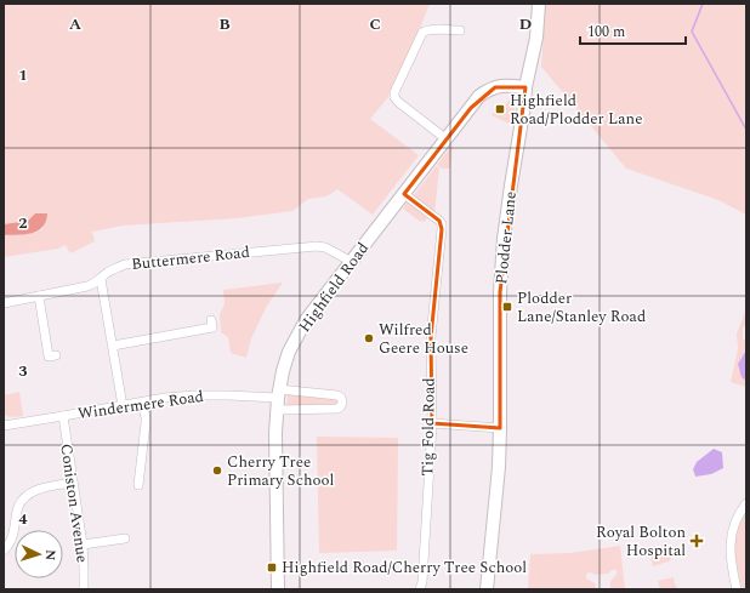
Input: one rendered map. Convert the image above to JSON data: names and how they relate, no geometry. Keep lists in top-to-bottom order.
{
  "streets": {
    "main road": ["Plodder Lane", "Highfield Road"],
    "street": [
      "Buttermere Road",
      "Windermere Road",
      "Tig Fold Road",
      "Coniston Avenue"
    ]
  },
  "crossings": [
    ["Plodder Lane", "Highfield Road"],
    ["Buttermere Road", "Highfield Road"],
    ["Highfield Road", "Windermere Road"],
    ["Highfield Road", "Tig Fold Road"],
    ["Windermere Road", "Coniston Avenue"]
  ],
  "places": {
    "transit": ["Highfield Road/Plodder Lane", "Plodder Lane/Stanley Road", "Highfield Road/Cherry Tree School"],
    "other": ["Wilfred Geere House", "Cherry Tree Primary School"],
    "health": ["Royal Bolton Hospital"]
  },
  "scale_bar": "100 m",
  "north": "right",
  "grid": {
    "columns": [
      "A",
      "B",
      "C",
      "D"
    ],
    "rows": [
      "1",
      "2",
      "3",
      "4"
    ]
  }
}
